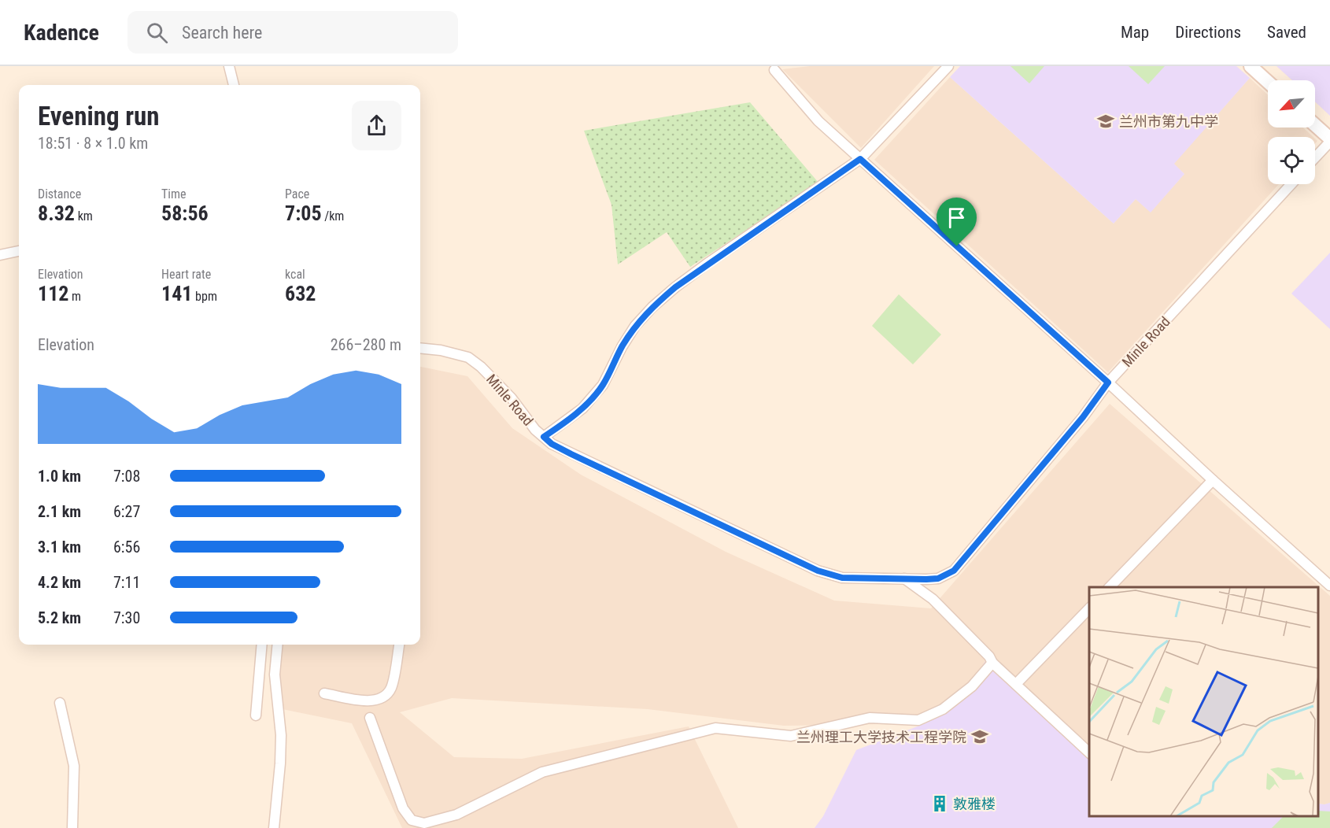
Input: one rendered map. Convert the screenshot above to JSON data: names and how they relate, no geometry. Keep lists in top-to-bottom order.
{
  "streets": {
    "street": ["Minle Road"]
  },
  "places": {
    "school or university": ["兰州市第九中学", "兰州理工大学技术工程学院"],
    "building": ["敦雅楼"]
  },
  "north": "bottom left",
  "page": {
    "header": "Kadence",
    "search": "Search here",
    "nav": ["Map", "Directions", "Saved"],
    "heading": ["Evening run", "18:51 · 8 × 1.0 km"],
    "stats": [
      ["Distance", "8.32 km"],
      ["Time", "58:56"],
      ["Pace", "7:05 /km"],
      ["Elevation", "112 m"],
      ["Heart rate", "141 bpm"],
      ["kcal", "632"]
    ],
    "chart": ["Elevation", "266–280 m"],
    "list": [
      {
        "name": "1.0 km",
        "note": "7:08"
      },
      {
        "name": "2.1 km",
        "note": "6:27"
      },
      {
        "name": "3.1 km",
        "note": "6:56"
      },
      {
        "name": "4.2 km",
        "note": "7:11"
      },
      {
        "name": "5.2 km",
        "note": "7:30"
      }
    ]
  }
}
